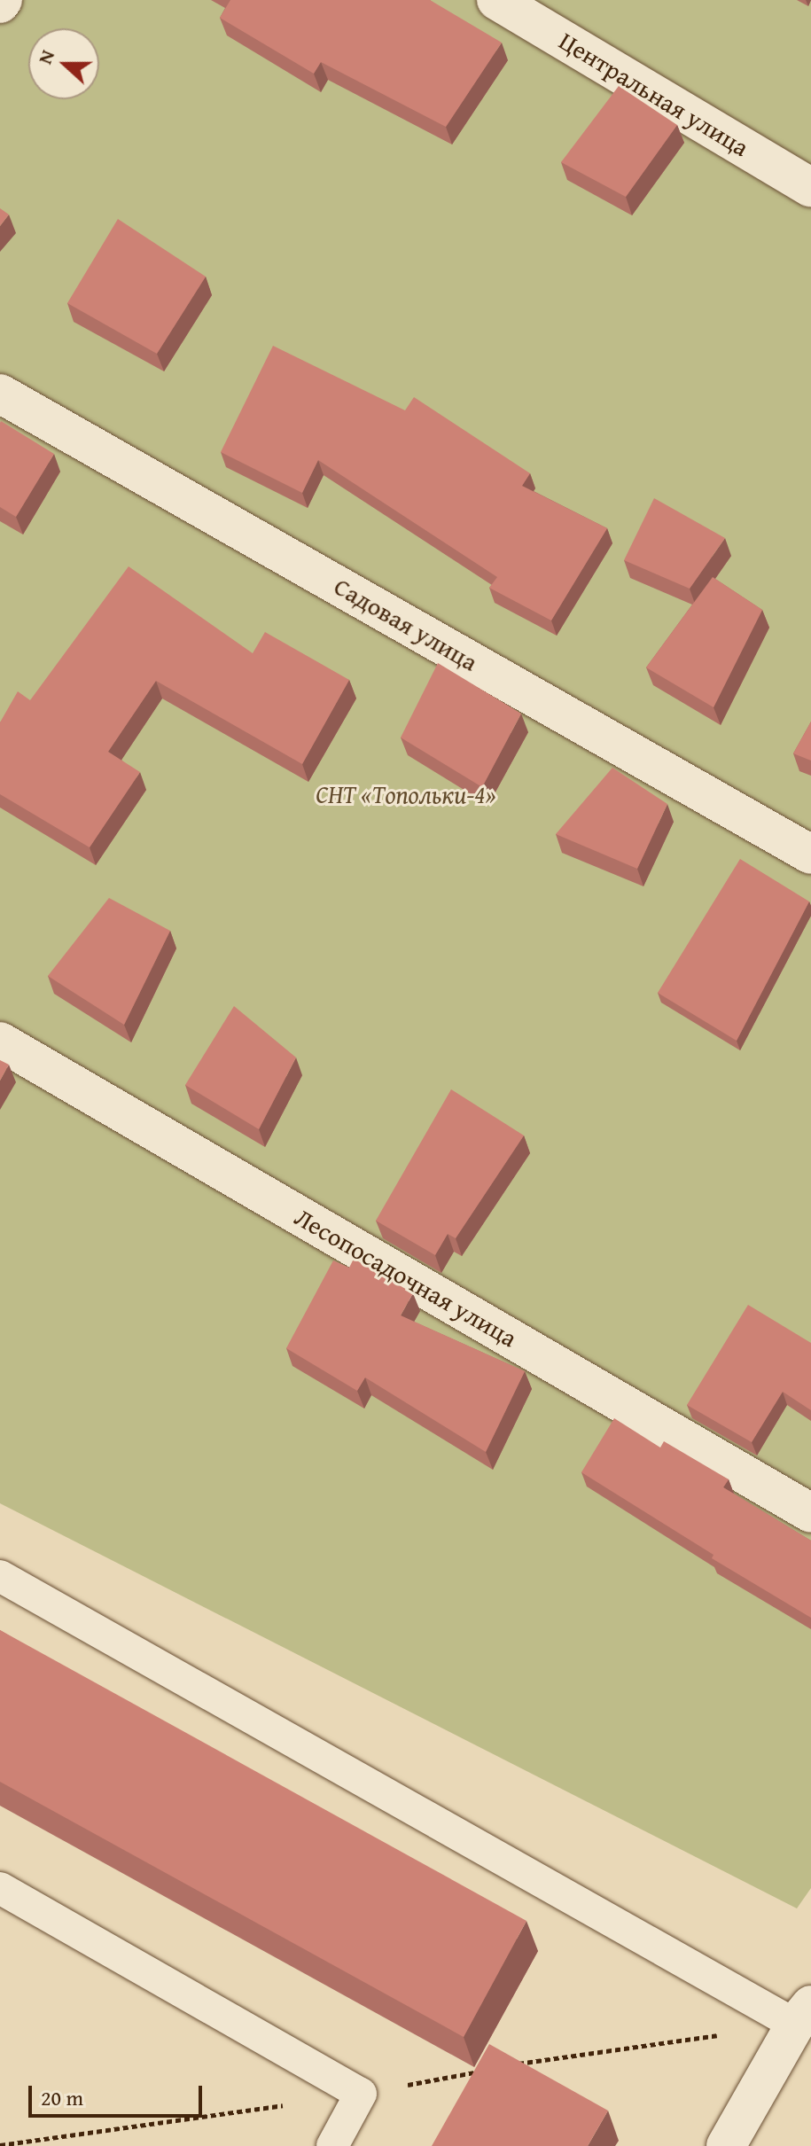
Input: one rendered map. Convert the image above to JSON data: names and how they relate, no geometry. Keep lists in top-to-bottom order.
{
  "streets": {
    "street": ["Центральная улица", "Садовая улица", "Лесопосадочная улица"]
  },
  "parks": ["СНТ «Топольки-4»"],
  "scale_bar": "20 m",
  "north": "left"
}
